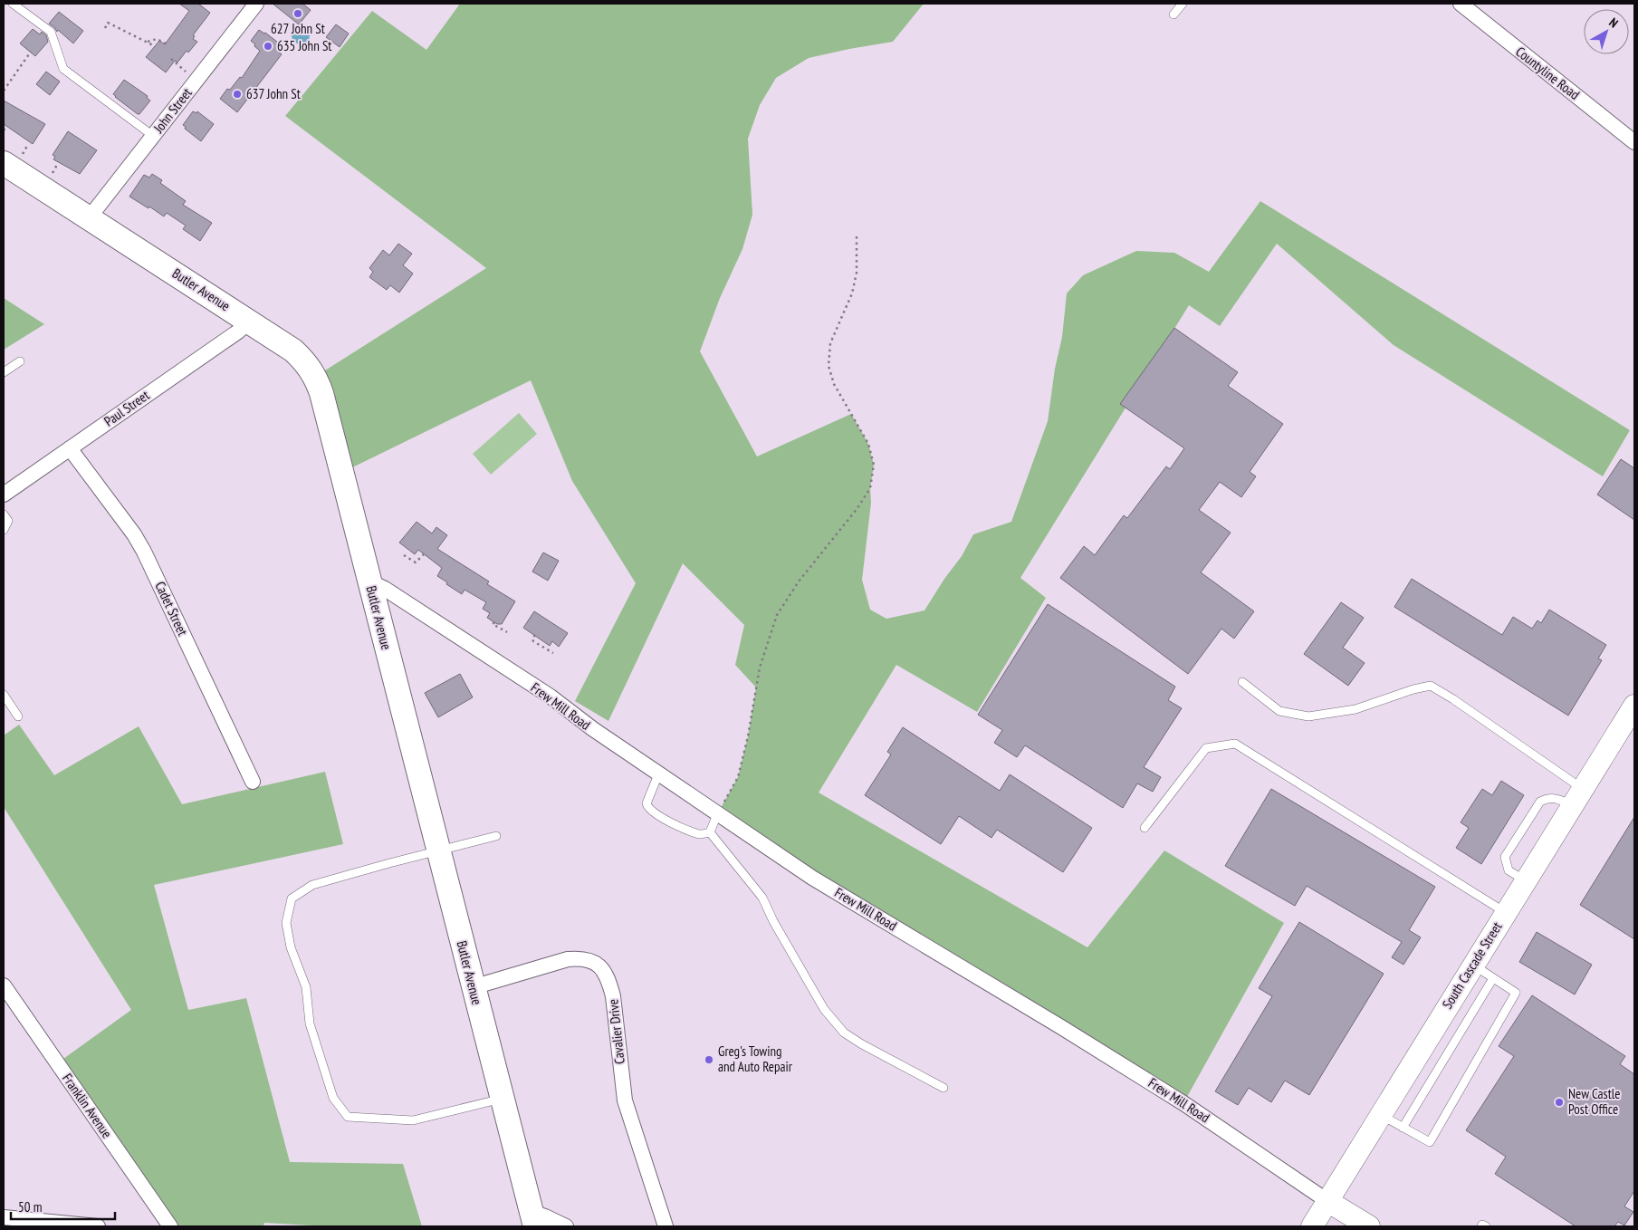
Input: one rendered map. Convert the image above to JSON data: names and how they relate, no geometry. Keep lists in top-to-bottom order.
{
  "streets": {
    "main road": ["Butler Avenue"],
    "street": [
      "Countyline Road",
      "John Street",
      "Paul Street",
      "Cadet Street",
      "Frew Mill Road",
      "South Cascade Street",
      "Cavalier Drive",
      "Franklin Avenue"
    ]
  },
  "crossings": [
    ["John Street", "Butler Avenue"],
    ["Butler Avenue", "Paul Street"],
    ["Butler Avenue", "Frew Mill Road"],
    ["Butler Avenue", "Cavalier Drive"],
    ["Paul Street", "Cadet Street"],
    ["Frew Mill Road", "South Cascade Street"]
  ],
  "places": [
    "627 John St",
    "635 John St",
    "637 John St",
    "Greg's Towing and Auto Repair",
    "New Castle Post Office"
  ],
  "scale_bar": "50 m",
  "north": "top right"
}
